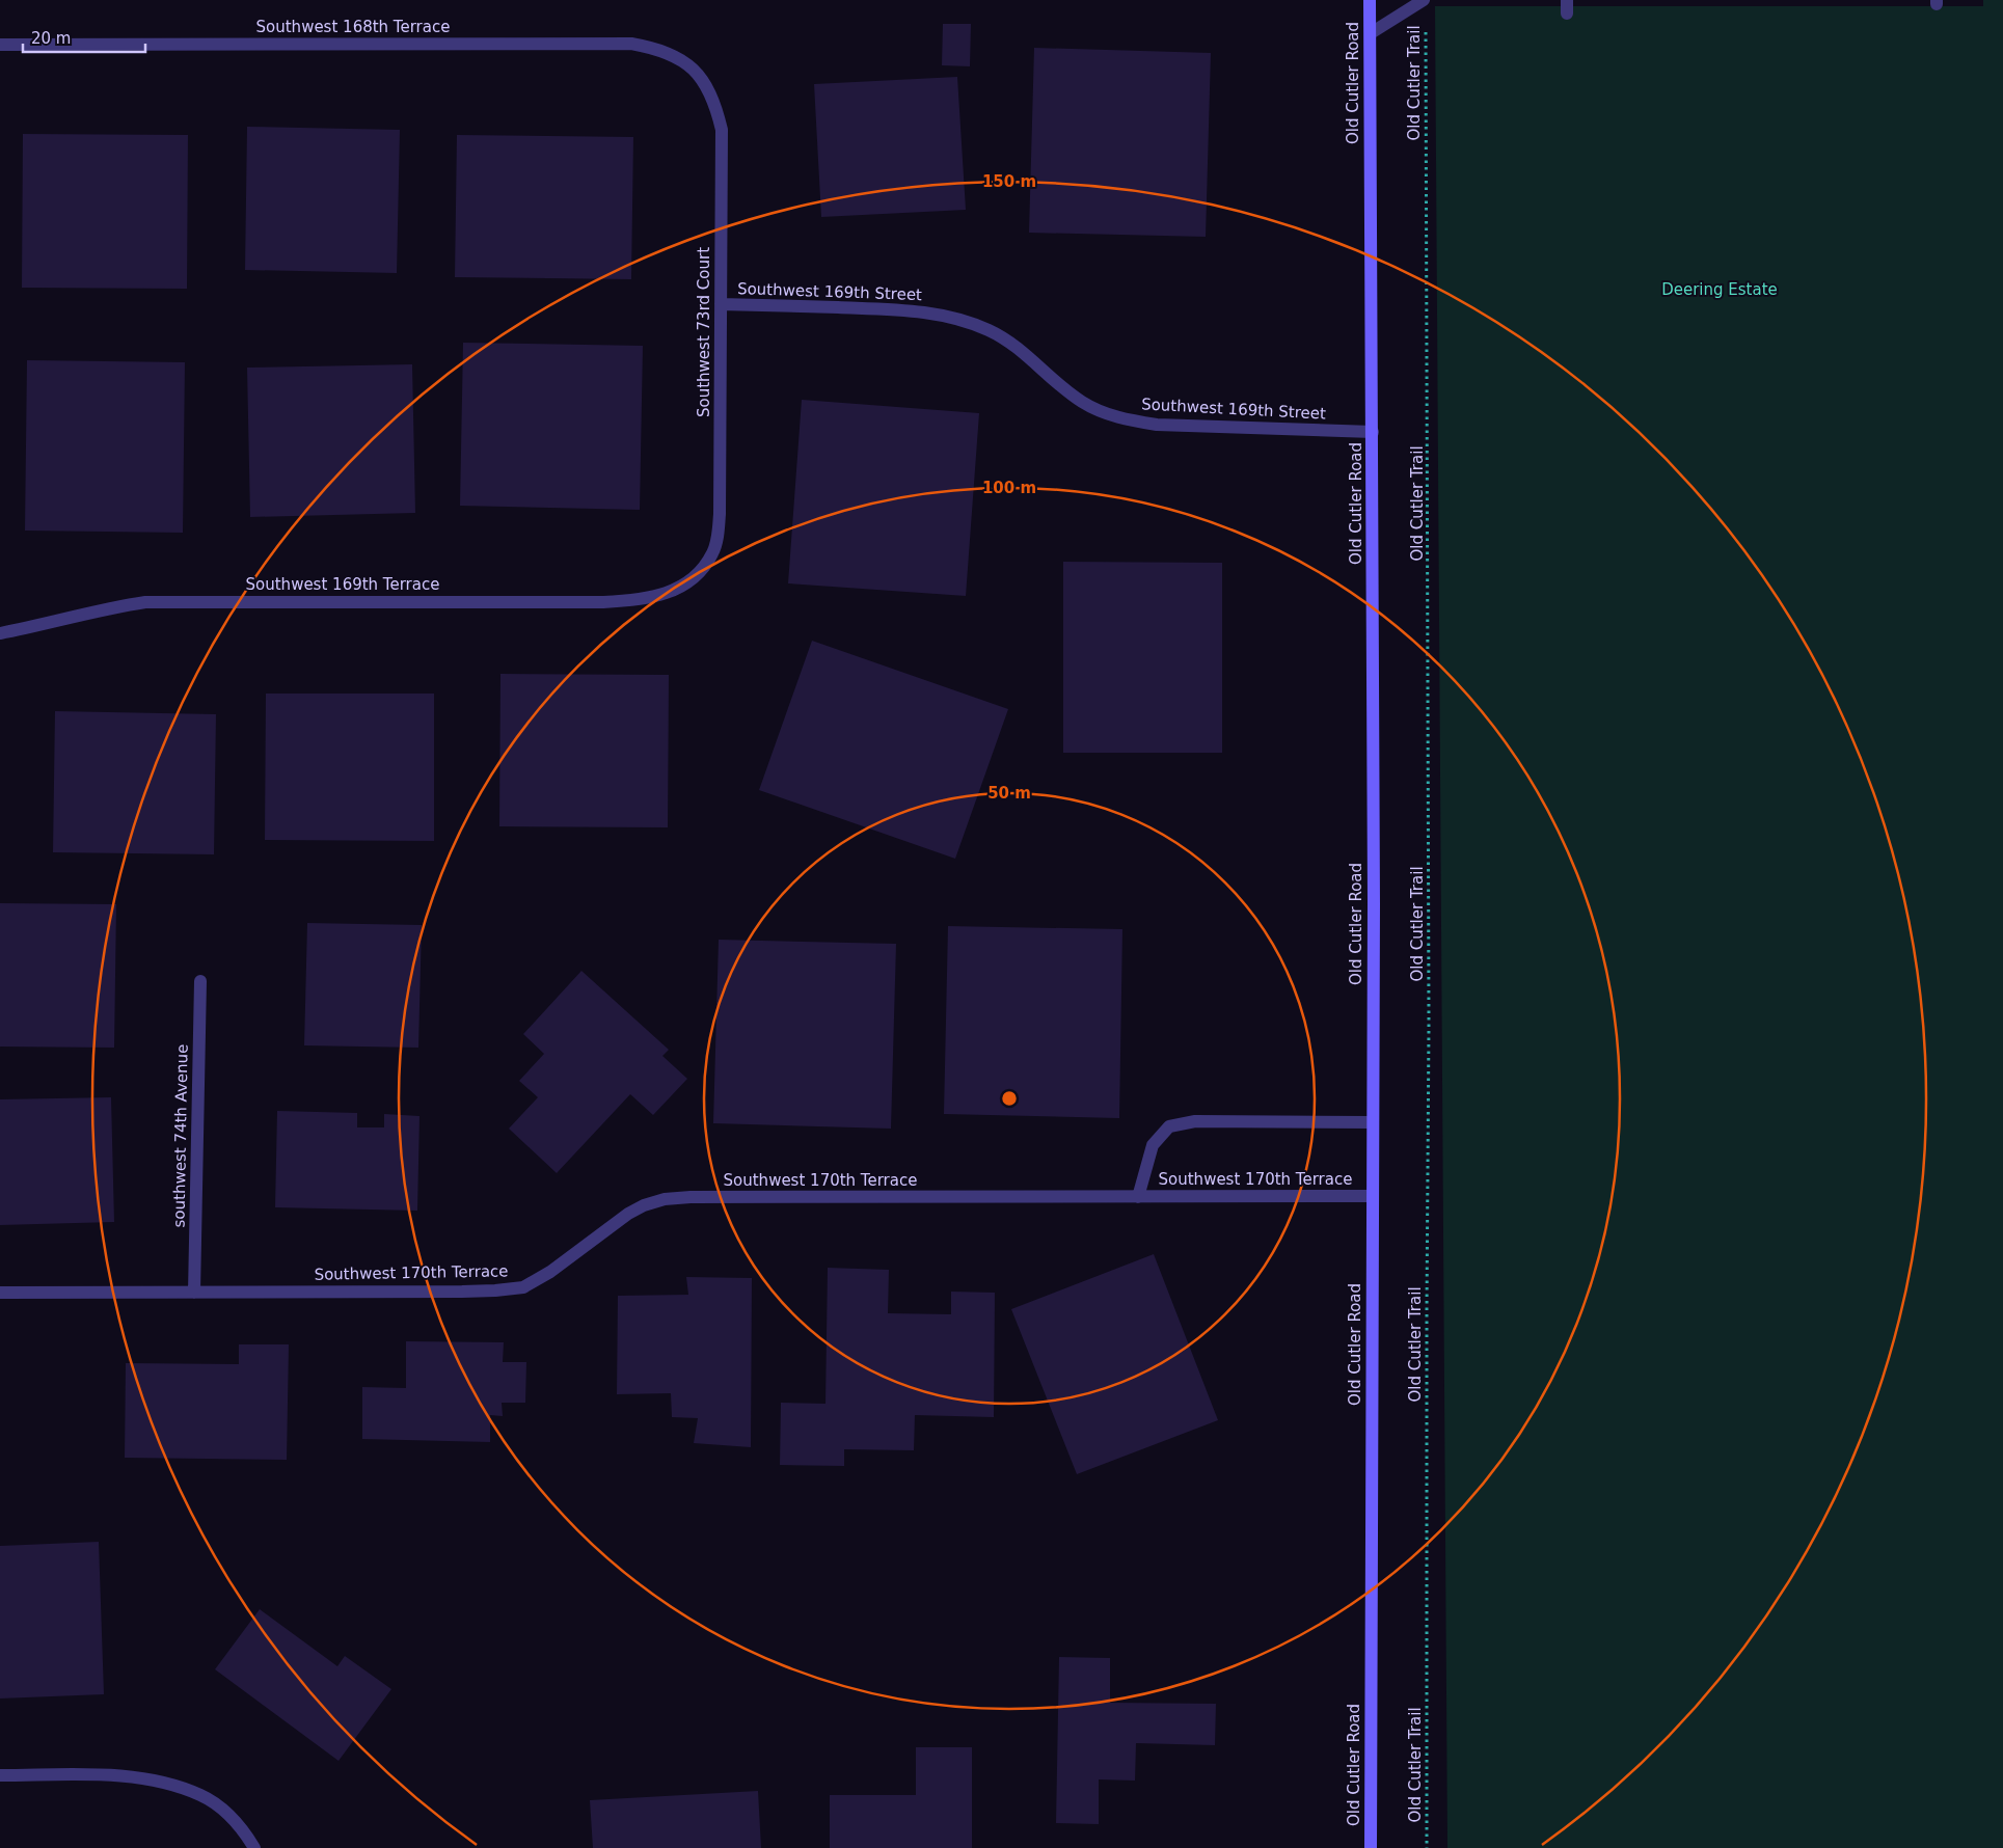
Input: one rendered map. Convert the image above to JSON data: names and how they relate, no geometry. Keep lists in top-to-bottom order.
{
  "streets": {
    "main road": ["Old Cutler Road"],
    "street": [
      "Southwest 168th Terrace",
      "Southwest 169th Street",
      "Southwest 73rd Court",
      "Southwest 169th Terrace",
      "southwest 74th Avenue",
      "Southwest 170th Terrace"
    ],
    "path": ["Old Cutler Trail"]
  },
  "crossings": [
    ["Southwest 168th Terrace", "Southwest 73rd Court"],
    ["Old Cutler Road", "Southwest 169th Street"],
    ["Old Cutler Road", "Southwest 170th Terrace"],
    ["Southwest 169th Street", "Southwest 73rd Court"],
    ["Southwest 73rd Court", "Southwest 169th Terrace"],
    ["southwest 74th Avenue", "Southwest 170th Terrace"]
  ],
  "parks": ["Deering Estate"],
  "scale_bar": "20 m",
  "rings": ["150 m", "100 m", "50 m"]
}
